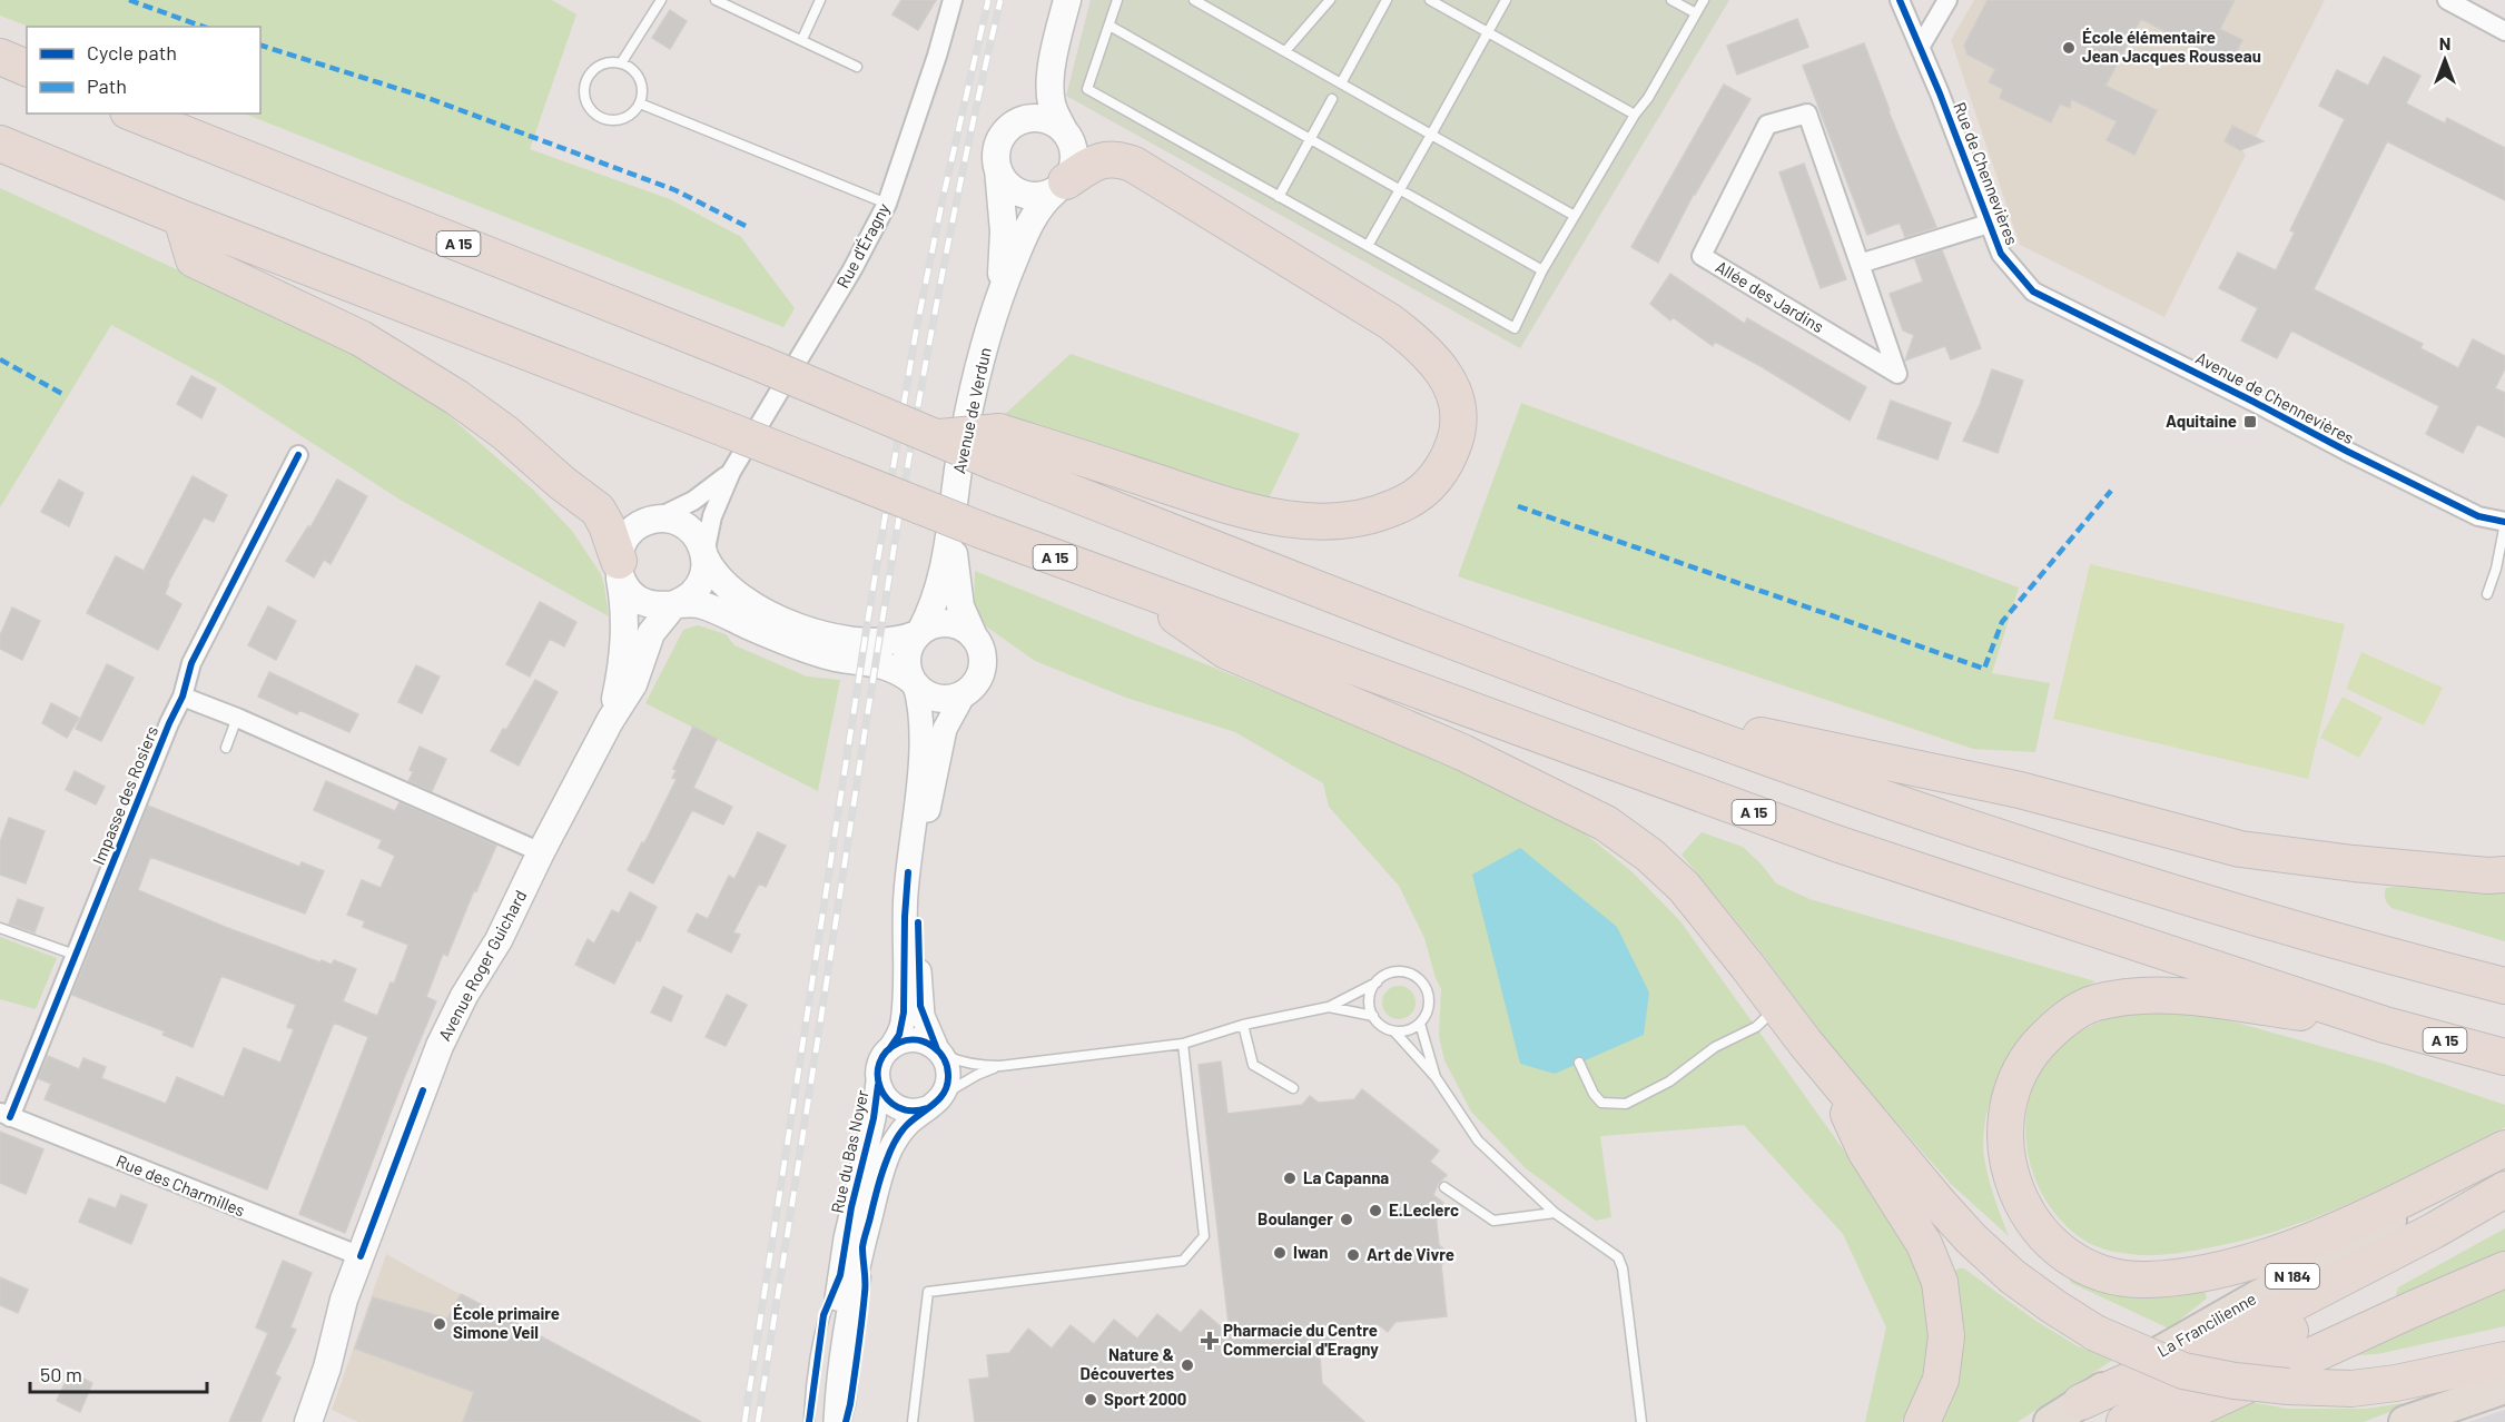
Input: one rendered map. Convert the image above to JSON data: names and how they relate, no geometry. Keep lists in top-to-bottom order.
{
  "streets": {
    "highway": ["A 15", "N 184", "La Francilienne"],
    "main road": ["Avenue de Verdun", "Avenue Roger Guichard"],
    "street": [
      "Rue de Chennevières",
      "Rue d'Éragny",
      "Allée des Jardins",
      "Avenue de Chennevières",
      "Impasse des Rosiers",
      "Rue du Bas Noyer",
      "Rue des Charmilles"
    ]
  },
  "crossings": [
    ["Rue de Chennevières", "Avenue de Chennevières"],
    ["A 15", "Avenue de Verdun"],
    ["Rue d'Éragny", "Avenue Roger Guichard"],
    ["Impasse des Rosiers", "Rue des Charmilles"],
    ["Avenue Roger Guichard", "Rue des Charmilles"]
  ],
  "places": {
    "other": [
      "École élémentaire Jean Jacques Rousseau",
      "La Capanna",
      "E.Leclerc",
      "Boulanger",
      "Iwan",
      "Art de Vivre",
      "École primaire Simone Veil",
      "Nature & Découvertes",
      "Sport 2000"
    ],
    "transit": ["Aquitaine"],
    "health": ["Pharmacie du Centre Commercial d'Eragny"]
  },
  "legend": ["Cycle path", "Path"],
  "scale_bar": "50 m",
  "north": "top"
}
